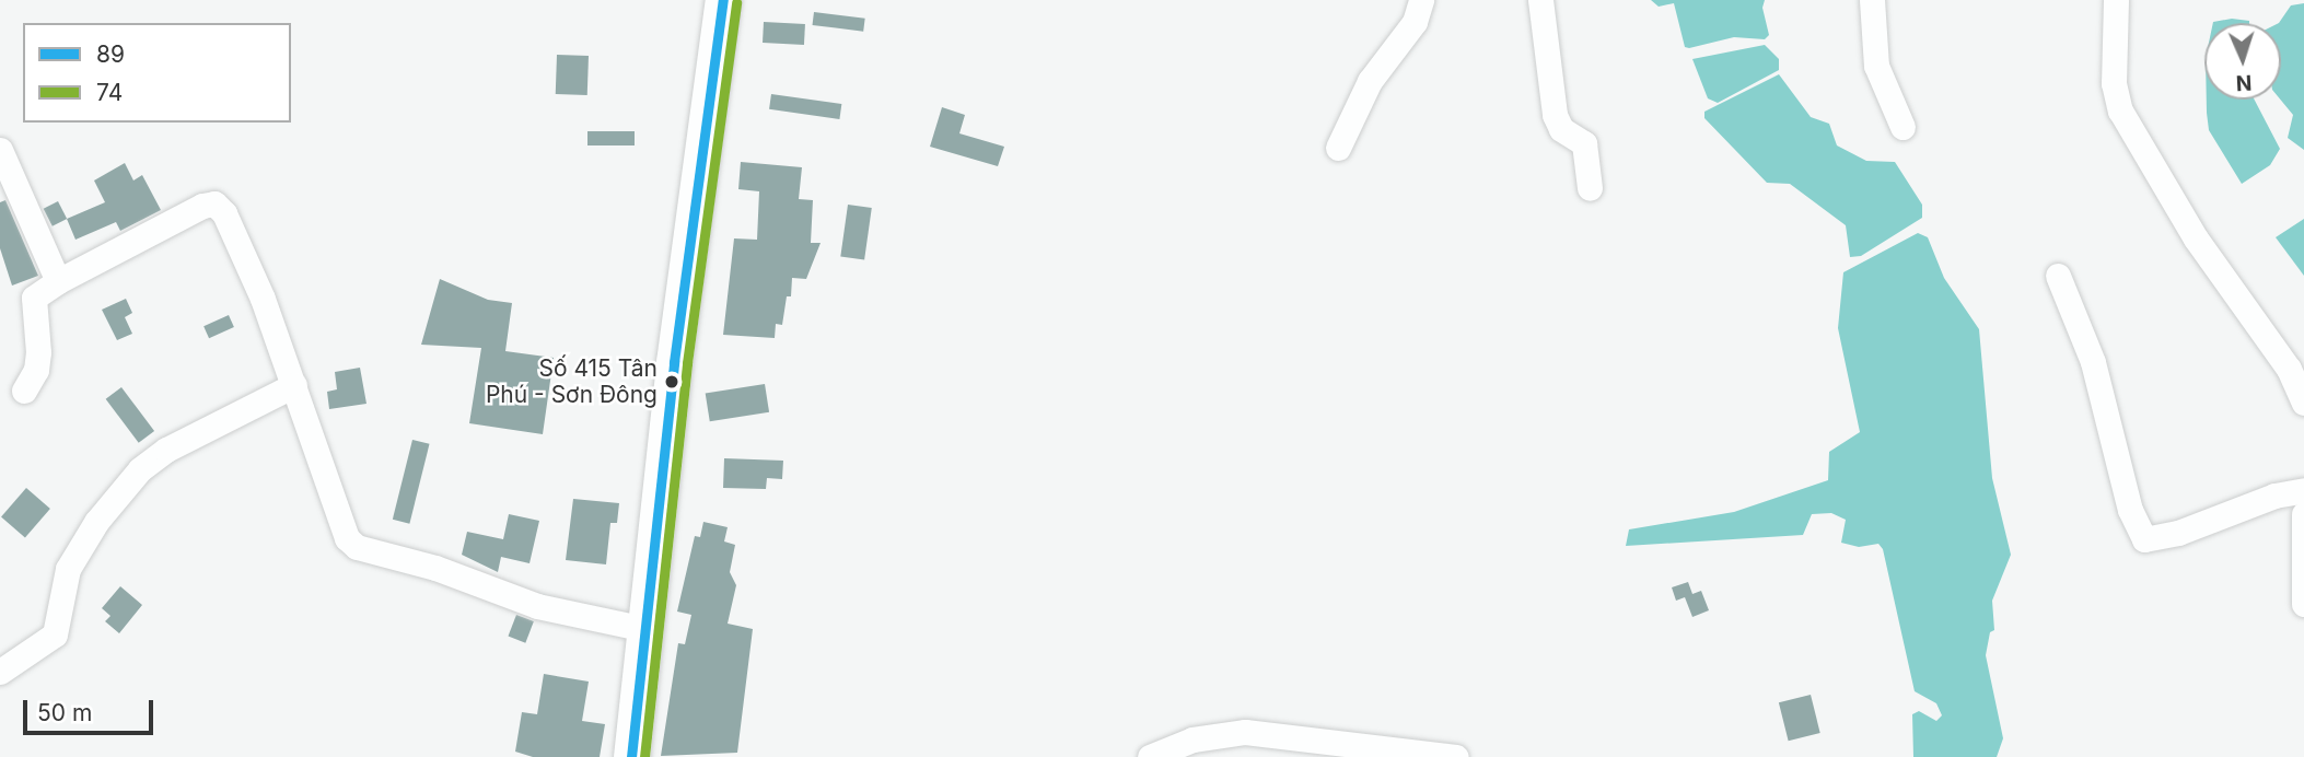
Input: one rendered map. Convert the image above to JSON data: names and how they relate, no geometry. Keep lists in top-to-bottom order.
{
  "places": ["Số 415 Tân Phú - Sơn Đông"],
  "lines": ["transit line 89", "transit line 74"],
  "legend": ["89", "74"],
  "scale_bar": "50 m",
  "north": "bottom"
}
